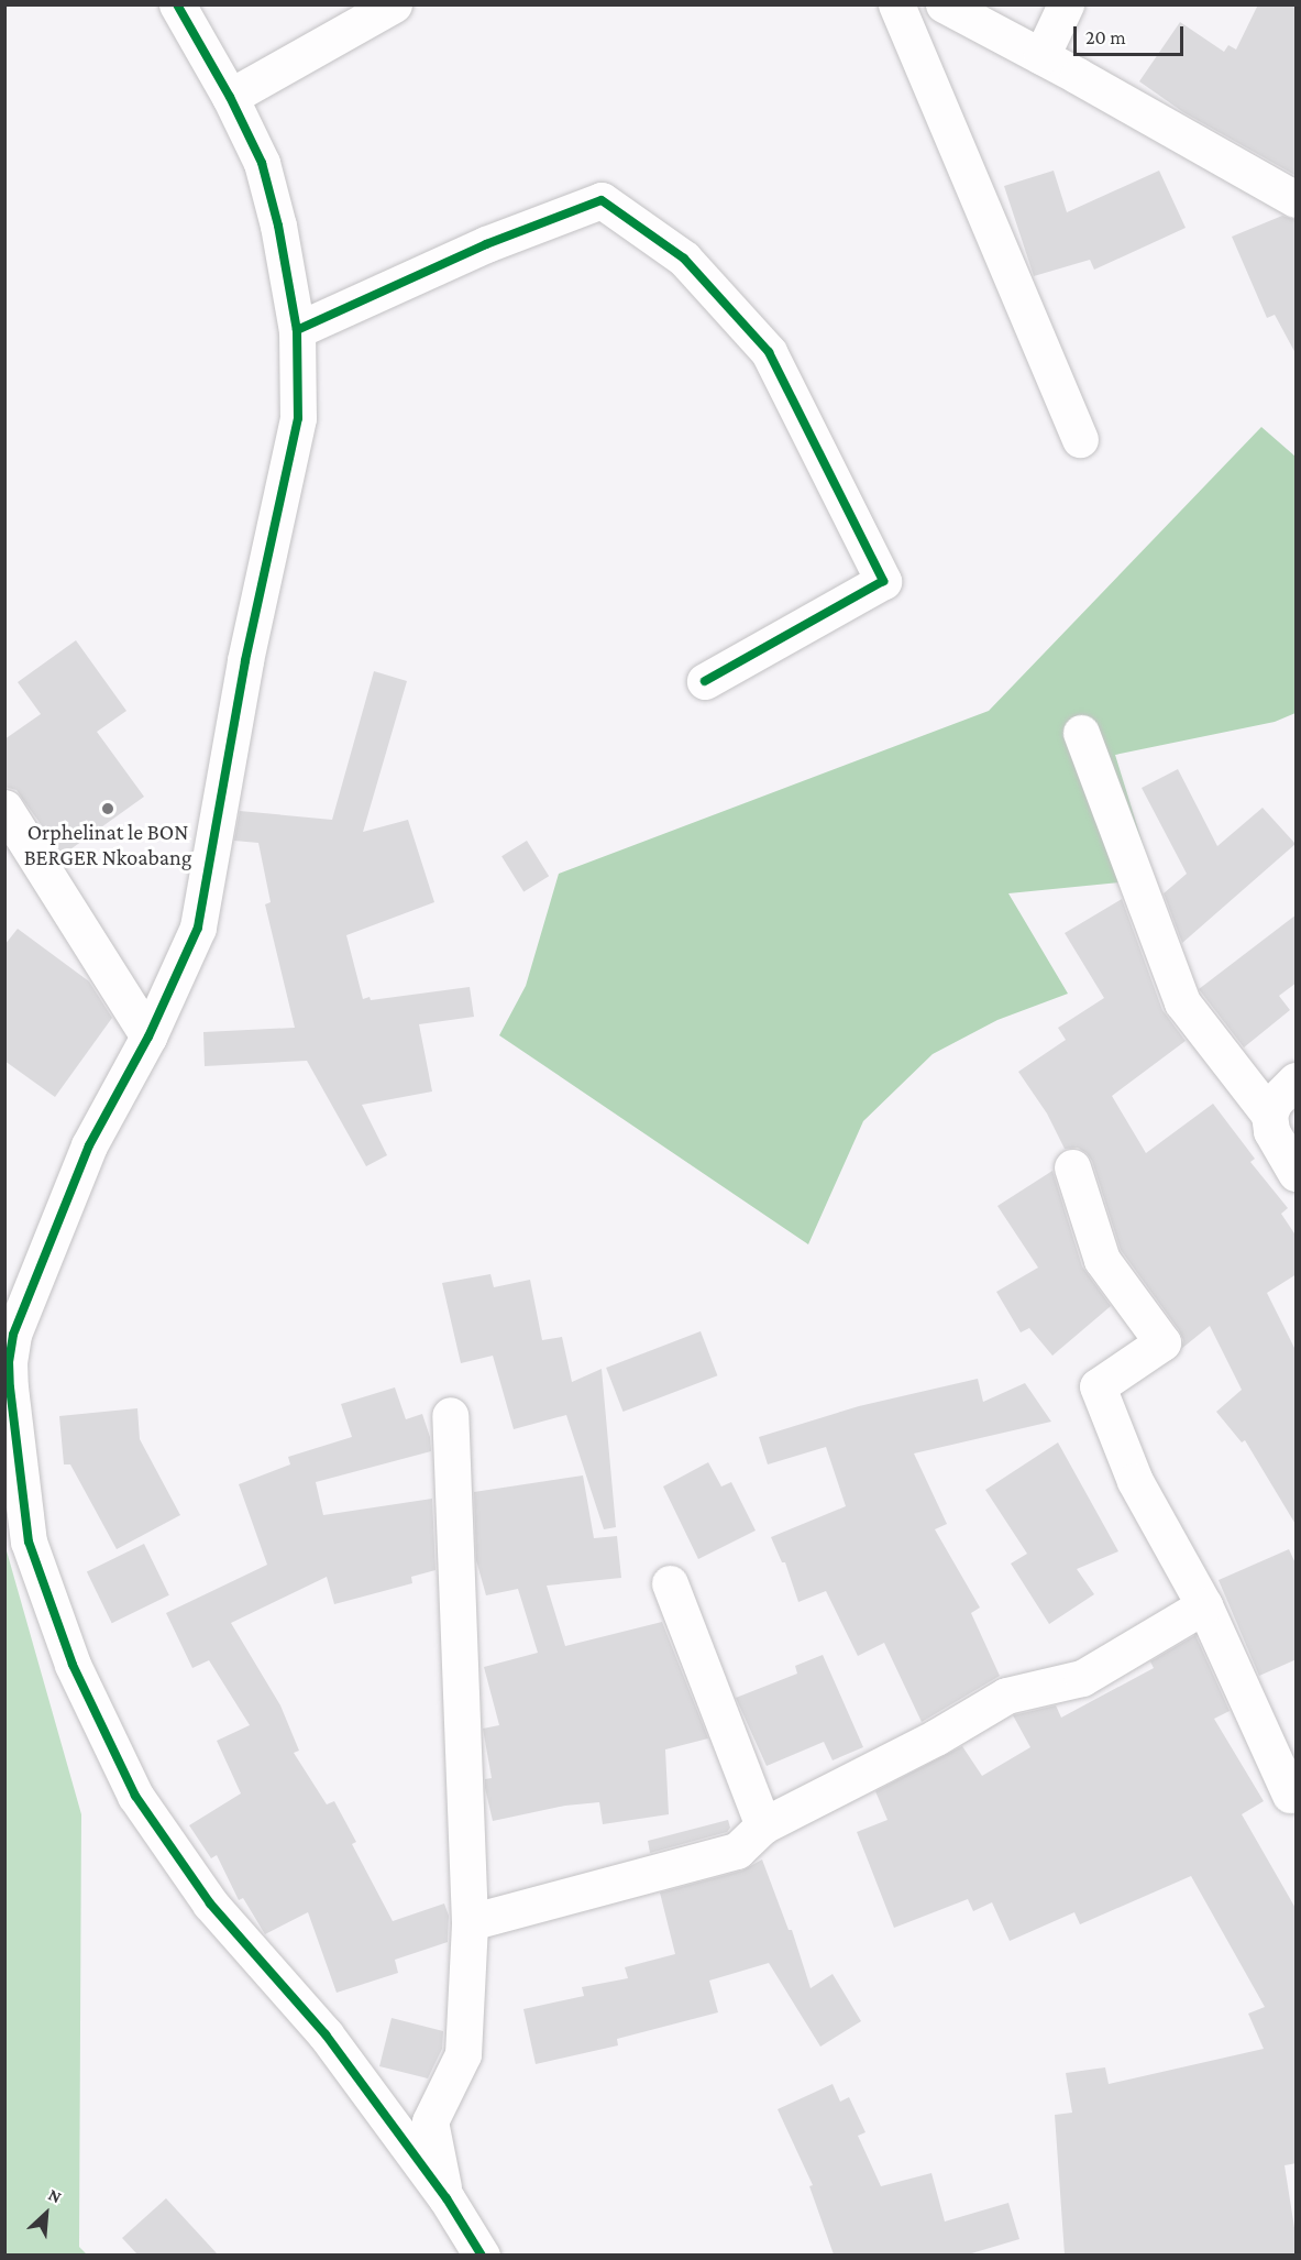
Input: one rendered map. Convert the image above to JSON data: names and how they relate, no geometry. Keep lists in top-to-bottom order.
{
  "places": ["Orphelinat le BON BERGER Nkoabang"],
  "scale_bar": "20 m",
  "north": "top right"
}
